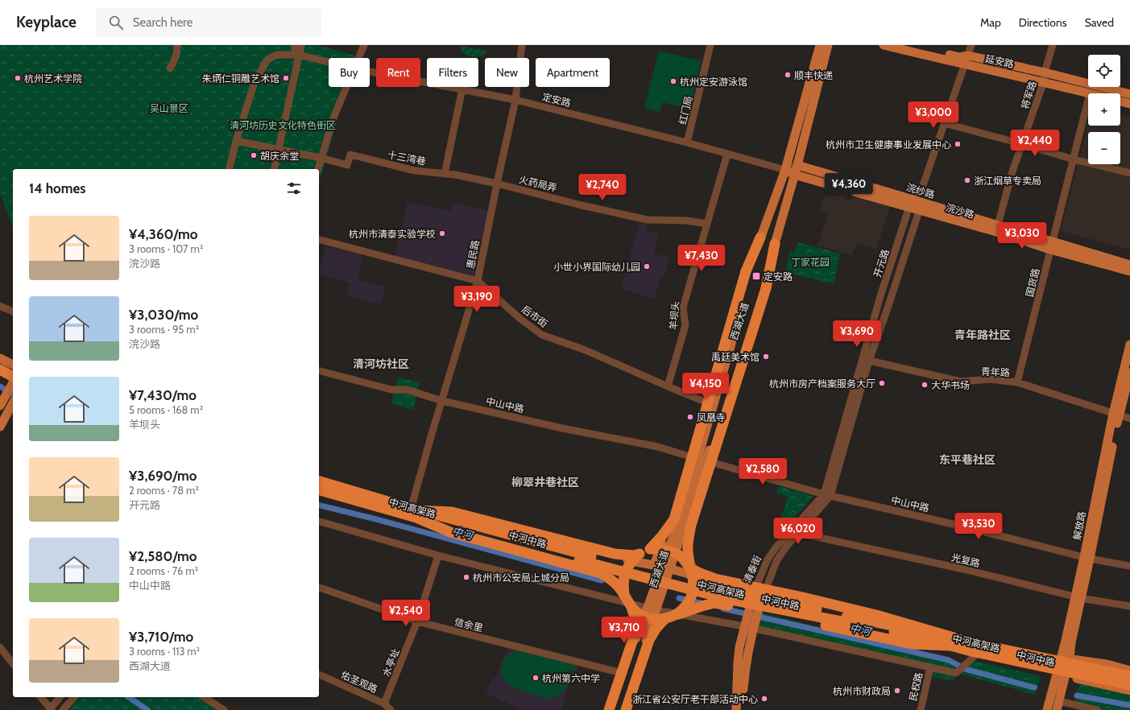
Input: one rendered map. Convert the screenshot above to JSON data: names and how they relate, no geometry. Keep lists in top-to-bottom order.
{
  "streets": {
    "highway": ["中河高架路"],
    "main road": [
      "延安路",
      "浣纱路",
      "浣沙路",
      "西湖大道",
      "解放路",
      "中河中路",
      "清泰街"
    ],
    "street": [
      "将军路",
      "定安路",
      "红门局",
      "十三湾巷",
      "火药局弄",
      "惠民路",
      "开元路",
      "国货路",
      "羊坝头",
      "后市街",
      "青年路",
      "中山中路",
      "光复路",
      "信余里",
      "水亭址",
      "佑圣观路",
      "民权路"
    ]
  },
  "crossings": [
    ["延安路", "将军路"],
    ["延安路", "开元路"],
    ["将军路", "浣纱路"],
    ["定安路", "红门局"],
    ["定安路", "浣沙路"],
    ["定安路", "惠民路"],
    ["定安路", "羊坝头"],
    ["十三湾巷", "火药局弄"],
    ["十三湾巷", "惠民路"],
    ["火药局弄", "惠民路"],
    ["火药局弄", "羊坝头"],
    ["浣纱路", "浣沙路"],
    ["浣纱路", "开元路"],
    ["浣纱路", "国货路"],
    ["浣纱路", "西湖大道"],
    ["浣沙路", "开元路"],
    ["浣沙路", "国货路"],
    ["浣沙路", "西湖大道"],
    ["惠民路", "后市街"],
    ["惠民路", "中山中路"],
    ["惠民路", "中河高架路"],
    ["惠民路", "中河中路"],
    ["开元路", "青年路"],
    ["开元路", "中山中路"],
    ["开元路", "清泰街"],
    ["国货路", "青年路"],
    ["羊坝头", "后市街"],
    ["西湖大道", "中山中路"],
    ["西湖大道", "中河中路"],
    ["青年路", "解放路"],
    ["中山中路", "解放路"],
    ["中山中路", "清泰街"],
    ["中河高架路", "中河中路"],
    ["解放路", "中河中路"],
    ["解放路", "光复路"],
    ["中河中路", "清泰街"],
    ["光复路", "清泰街"],
    ["信余里", "水亭址"],
    ["水亭址", "佑圣观路"]
  ],
  "districts": [
    "青年路社区",
    "清河坊社区",
    "东平巷社区",
    "柳翠井巷社区"
  ],
  "water": ["中河"],
  "parks": ["吴山景区", "清河坊历史文化特色街区", "丁家花园"],
  "places": {
    "other": [
      "顺丰快递",
      "杭州艺术学院",
      "朱炳仁铜雕艺术馆",
      "杭州定安游泳馆",
      "杭州市卫生健康事业发展中心",
      "胡庆余堂",
      "浙江烟草专卖局",
      "杭州市清泰实验学校",
      "小世小界国际幼儿园",
      "禹廷美术馆",
      "杭州市房产档案服务大厅",
      "大华书场",
      "凤凰寺",
      "杭州市公安局上城分局",
      "杭州第六中学",
      "杭州市财政局",
      "浙江省公安厅老干部活动中心"
    ],
    "transit": ["定安路"]
  },
  "page": {
    "header": "Keyplace",
    "search": "Search here",
    "nav": ["Map", "Directions", "Saved"],
    "map_buttons": ["+", "−"],
    "chip": [
      "Buy",
      "Rent",
      "Filters",
      "New",
      "Apartment"
    ],
    "price": [
      "¥3,000",
      "¥2,440",
      "¥4,360",
      "¥2,740",
      "¥3,030",
      "¥7,430",
      "¥3,190",
      "¥3,690",
      "¥4,150",
      "¥2,580",
      "¥3,530",
      "¥6,020",
      "¥2,540",
      "¥3,710"
    ],
    "heading": "14 homes",
    "list": [
      {
        "name": "¥4,360/mo",
        "note": "3 rooms · 107 m² · 浣沙路"
      },
      {
        "name": "¥3,030/mo",
        "note": "3 rooms · 95 m² · 浣沙路"
      },
      {
        "name": "¥7,430/mo",
        "note": "5 rooms · 168 m² · 羊坝头"
      },
      {
        "name": "¥3,690/mo",
        "note": "2 rooms · 78 m² · 开元路"
      },
      {
        "name": "¥2,580/mo",
        "note": "2 rooms · 76 m² · 中山中路"
      },
      {
        "name": "¥3,710/mo",
        "note": "3 rooms · 113 m² · 西湖大道"
      }
    ]
  }
}
